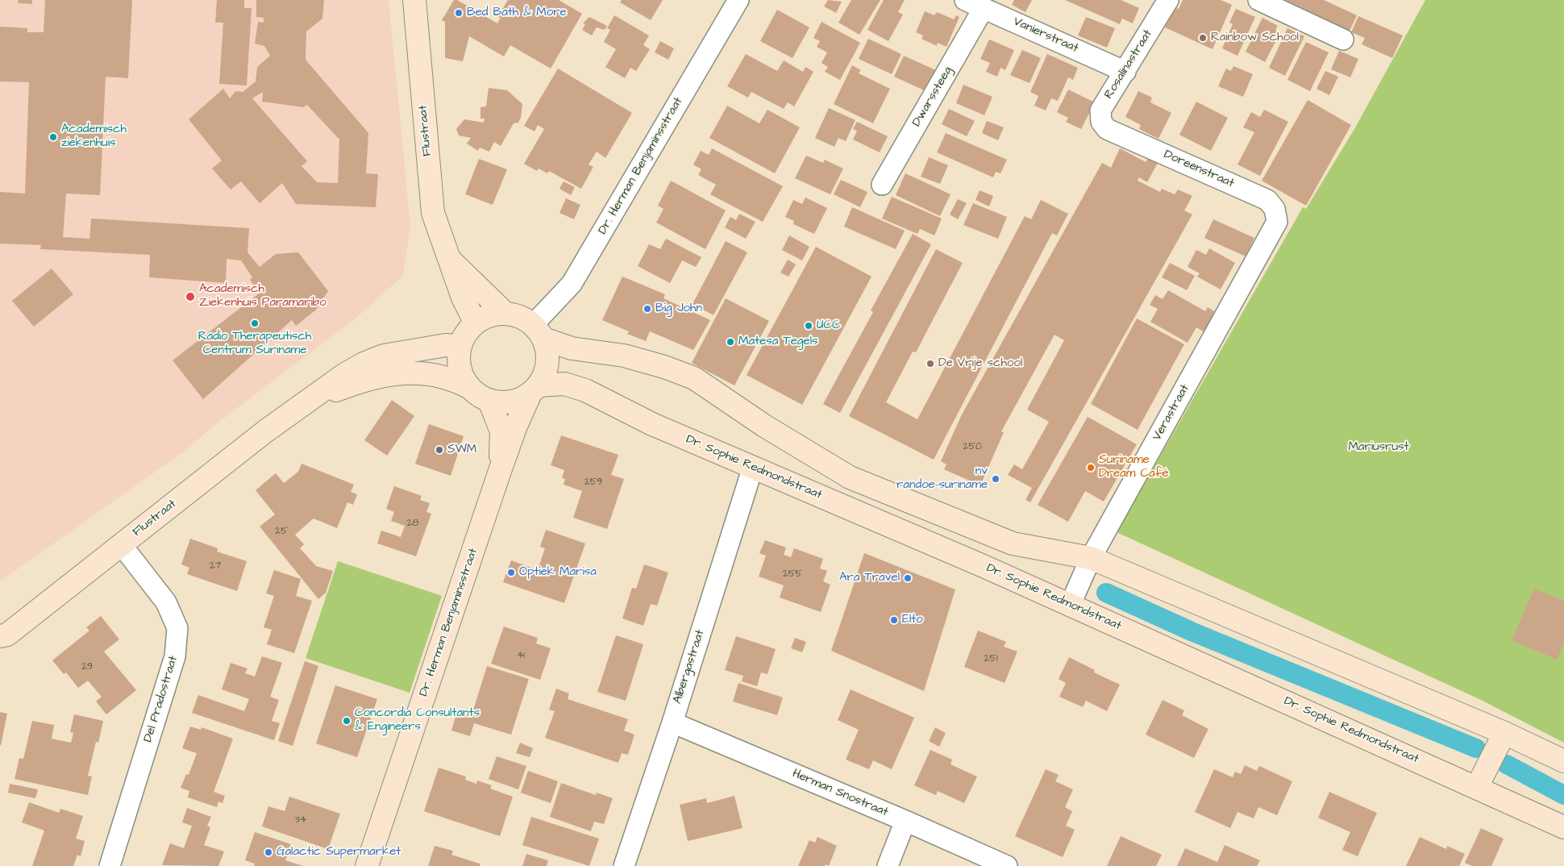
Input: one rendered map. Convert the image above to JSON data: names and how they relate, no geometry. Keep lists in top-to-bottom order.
{
  "streets": {
    "street": [
      "Vanierstraat",
      "Rosalinastraat",
      "Dwarssteeg",
      "Flustraat",
      "Dr. Herman Benjaminsstraat",
      "Doreenstraat",
      "Verastraat",
      "Dr. Sophie Redmondstraat",
      "Albergastraat",
      "Del Pradostraat",
      "Herman Snostraat"
    ]
  },
  "crossings": [
    ["Vanierstraat", "Rosalinastraat"],
    ["Vanierstraat", "Dwarssteeg"],
    ["Rosalinastraat", "Doreenstraat"],
    ["Flustraat", "Dr. Herman Benjaminsstraat"],
    ["Flustraat", "Dr. Sophie Redmondstraat"],
    ["Flustraat", "Del Pradostraat"],
    ["Dr. Herman Benjaminsstraat", "Dr. Sophie Redmondstraat"],
    ["Doreenstraat", "Verastraat"],
    ["Verastraat", "Dr. Sophie Redmondstraat"],
    ["Dr. Sophie Redmondstraat", "Albergastraat"],
    ["Albergastraat", "Herman Snostraat"]
  ],
  "parks": ["Mariusrust"],
  "places": [
    "Bed Bath & More",
    "Rainbow School",
    "Academisch ziekenhuis",
    "Academisch Ziekenhuis Paramaribo",
    "Big John",
    "Radio Therapeutisch Centrum Suriname",
    "UCC",
    "Matesa Tegels",
    "De Vrije school",
    "SWM",
    "Suriname Dream Café",
    "nv randoe-suriname",
    "Optiek Marisa",
    "Ara Travel",
    "Elto",
    "Concordia Consultants & Engineers",
    "Galactic Supermarket"
  ],
  "house_numbers": [
    "250",
    "259",
    "28",
    "25",
    "27",
    "255",
    "41",
    "251",
    "29",
    "34"
  ]
}
